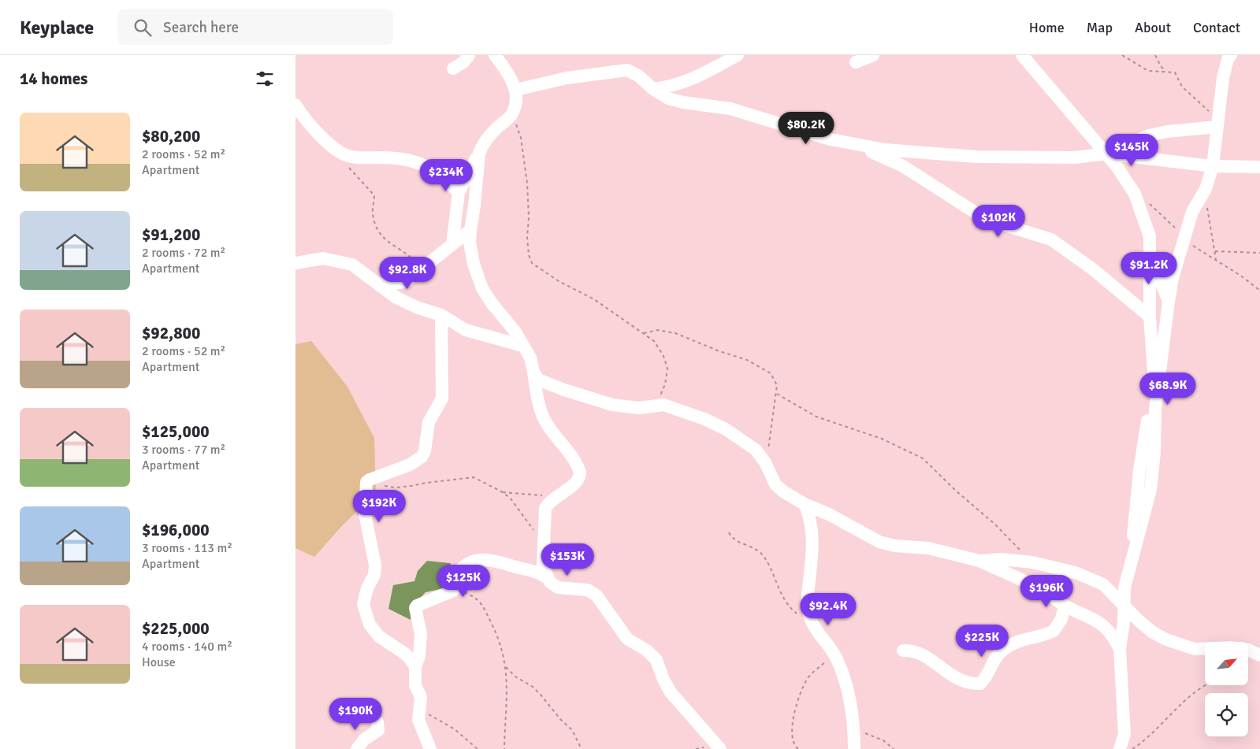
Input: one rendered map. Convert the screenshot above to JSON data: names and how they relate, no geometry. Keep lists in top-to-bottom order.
{
  "north": "top right",
  "page": {
    "header": "Keyplace",
    "search": "Search here",
    "nav": [
      "Home",
      "Map",
      "About",
      "Contact"
    ],
    "heading": "14 homes",
    "list": [
      {
        "name": "$80,200",
        "note": "2 rooms · 52 m² · Apartment"
      },
      {
        "name": "$91,200",
        "note": "2 rooms · 72 m² · Apartment"
      },
      {
        "name": "$92,800",
        "note": "2 rooms · 52 m² · Apartment"
      },
      {
        "name": "$125,000",
        "note": "3 rooms · 77 m² · Apartment"
      },
      {
        "name": "$196,000",
        "note": "3 rooms · 113 m² · Apartment"
      },
      {
        "name": "$225,000",
        "note": "4 rooms · 140 m² · House"
      }
    ],
    "price": [
      "$80.2K",
      "$145K",
      "$234K",
      "$102K",
      "$91.2K",
      "$92.8K",
      "$68.9K",
      "$192K",
      "$153K",
      "$125K",
      "$196K",
      "$92.4K",
      "$225K",
      "$190K"
    ]
  }
}
